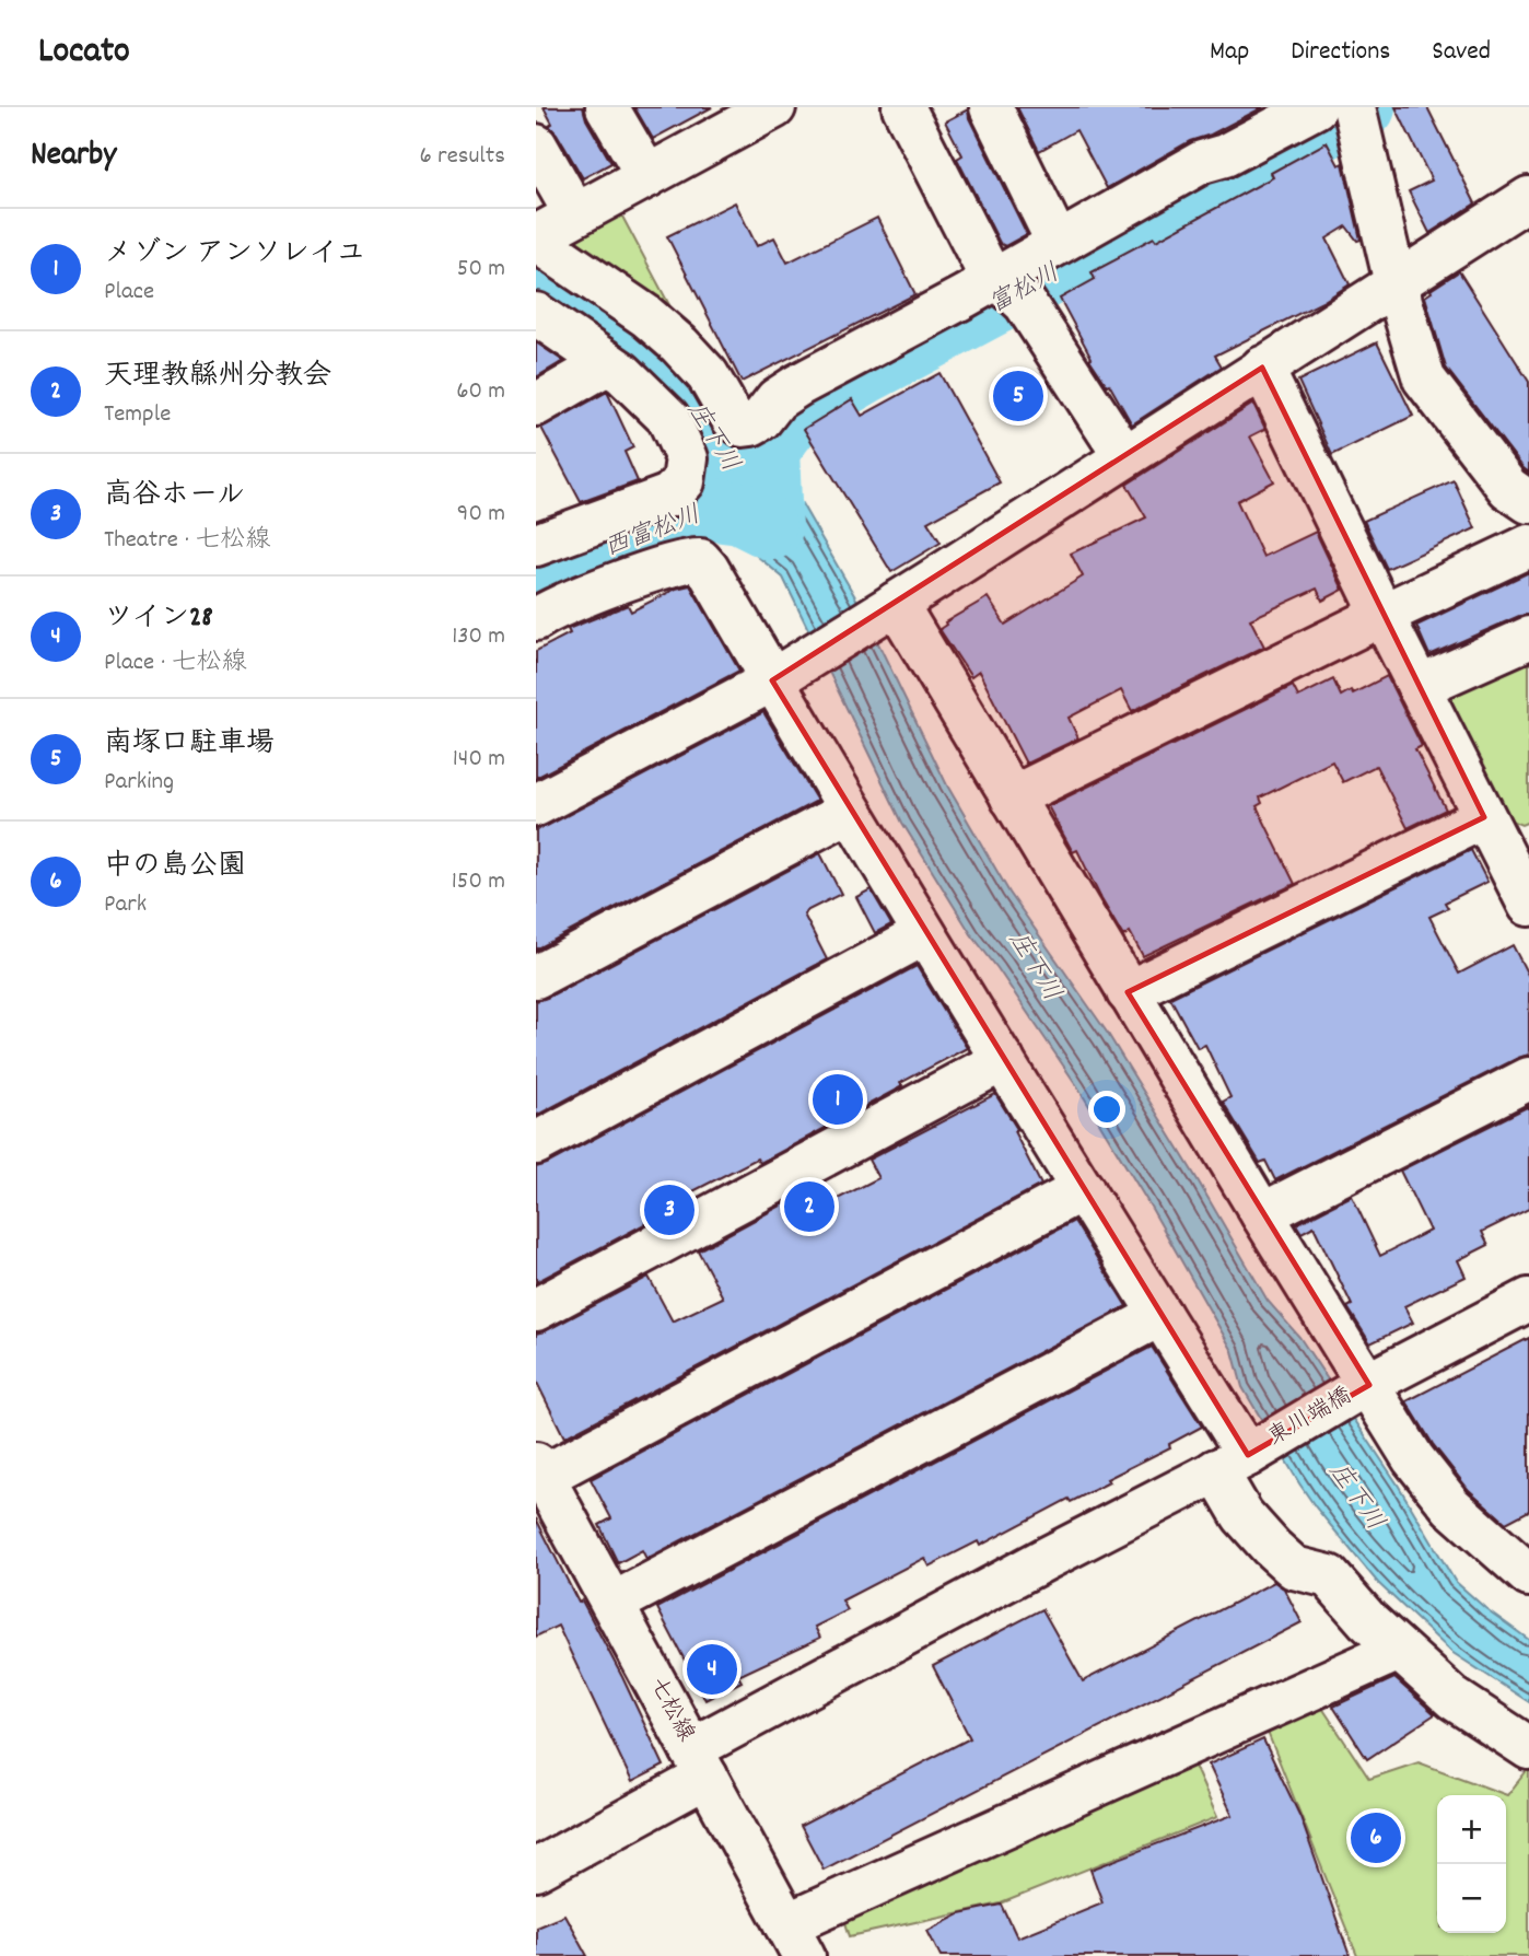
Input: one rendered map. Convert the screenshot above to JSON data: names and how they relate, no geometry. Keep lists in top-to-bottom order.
{
  "streets": {
    "street": ["東川端橋", "七松線"]
  },
  "crossings": [
    ["東川端橋", "七松線"]
  ],
  "water": ["富松川", "庄下川", "西富松川"],
  "page": {
    "header": "Locato",
    "nav": ["Map", "Directions", "Saved"],
    "heading": ["Nearby", "6 results"],
    "list": [
      {
        "mark": "1",
        "name": "メゾン アンソレイユ",
        "note": "Place",
        "value": "50 m"
      },
      {
        "mark": "2",
        "name": "天理教緜州分教会",
        "note": "Temple",
        "value": "60 m"
      },
      {
        "mark": "3",
        "name": "高谷ホール",
        "note": "Theatre · 七松線",
        "value": "90 m"
      },
      {
        "mark": "4",
        "name": "ツイン28",
        "note": "Place · 七松線",
        "value": "130 m"
      },
      {
        "mark": "5",
        "name": "南塚口駐車場",
        "note": "Parking",
        "value": "140 m"
      },
      {
        "mark": "6",
        "name": "中の島公園",
        "note": "Park",
        "value": "150 m"
      }
    ],
    "pins": [
      "5",
      "1",
      "2",
      "3",
      "4",
      "6"
    ],
    "map_buttons": ["+", "−"]
  }
}
